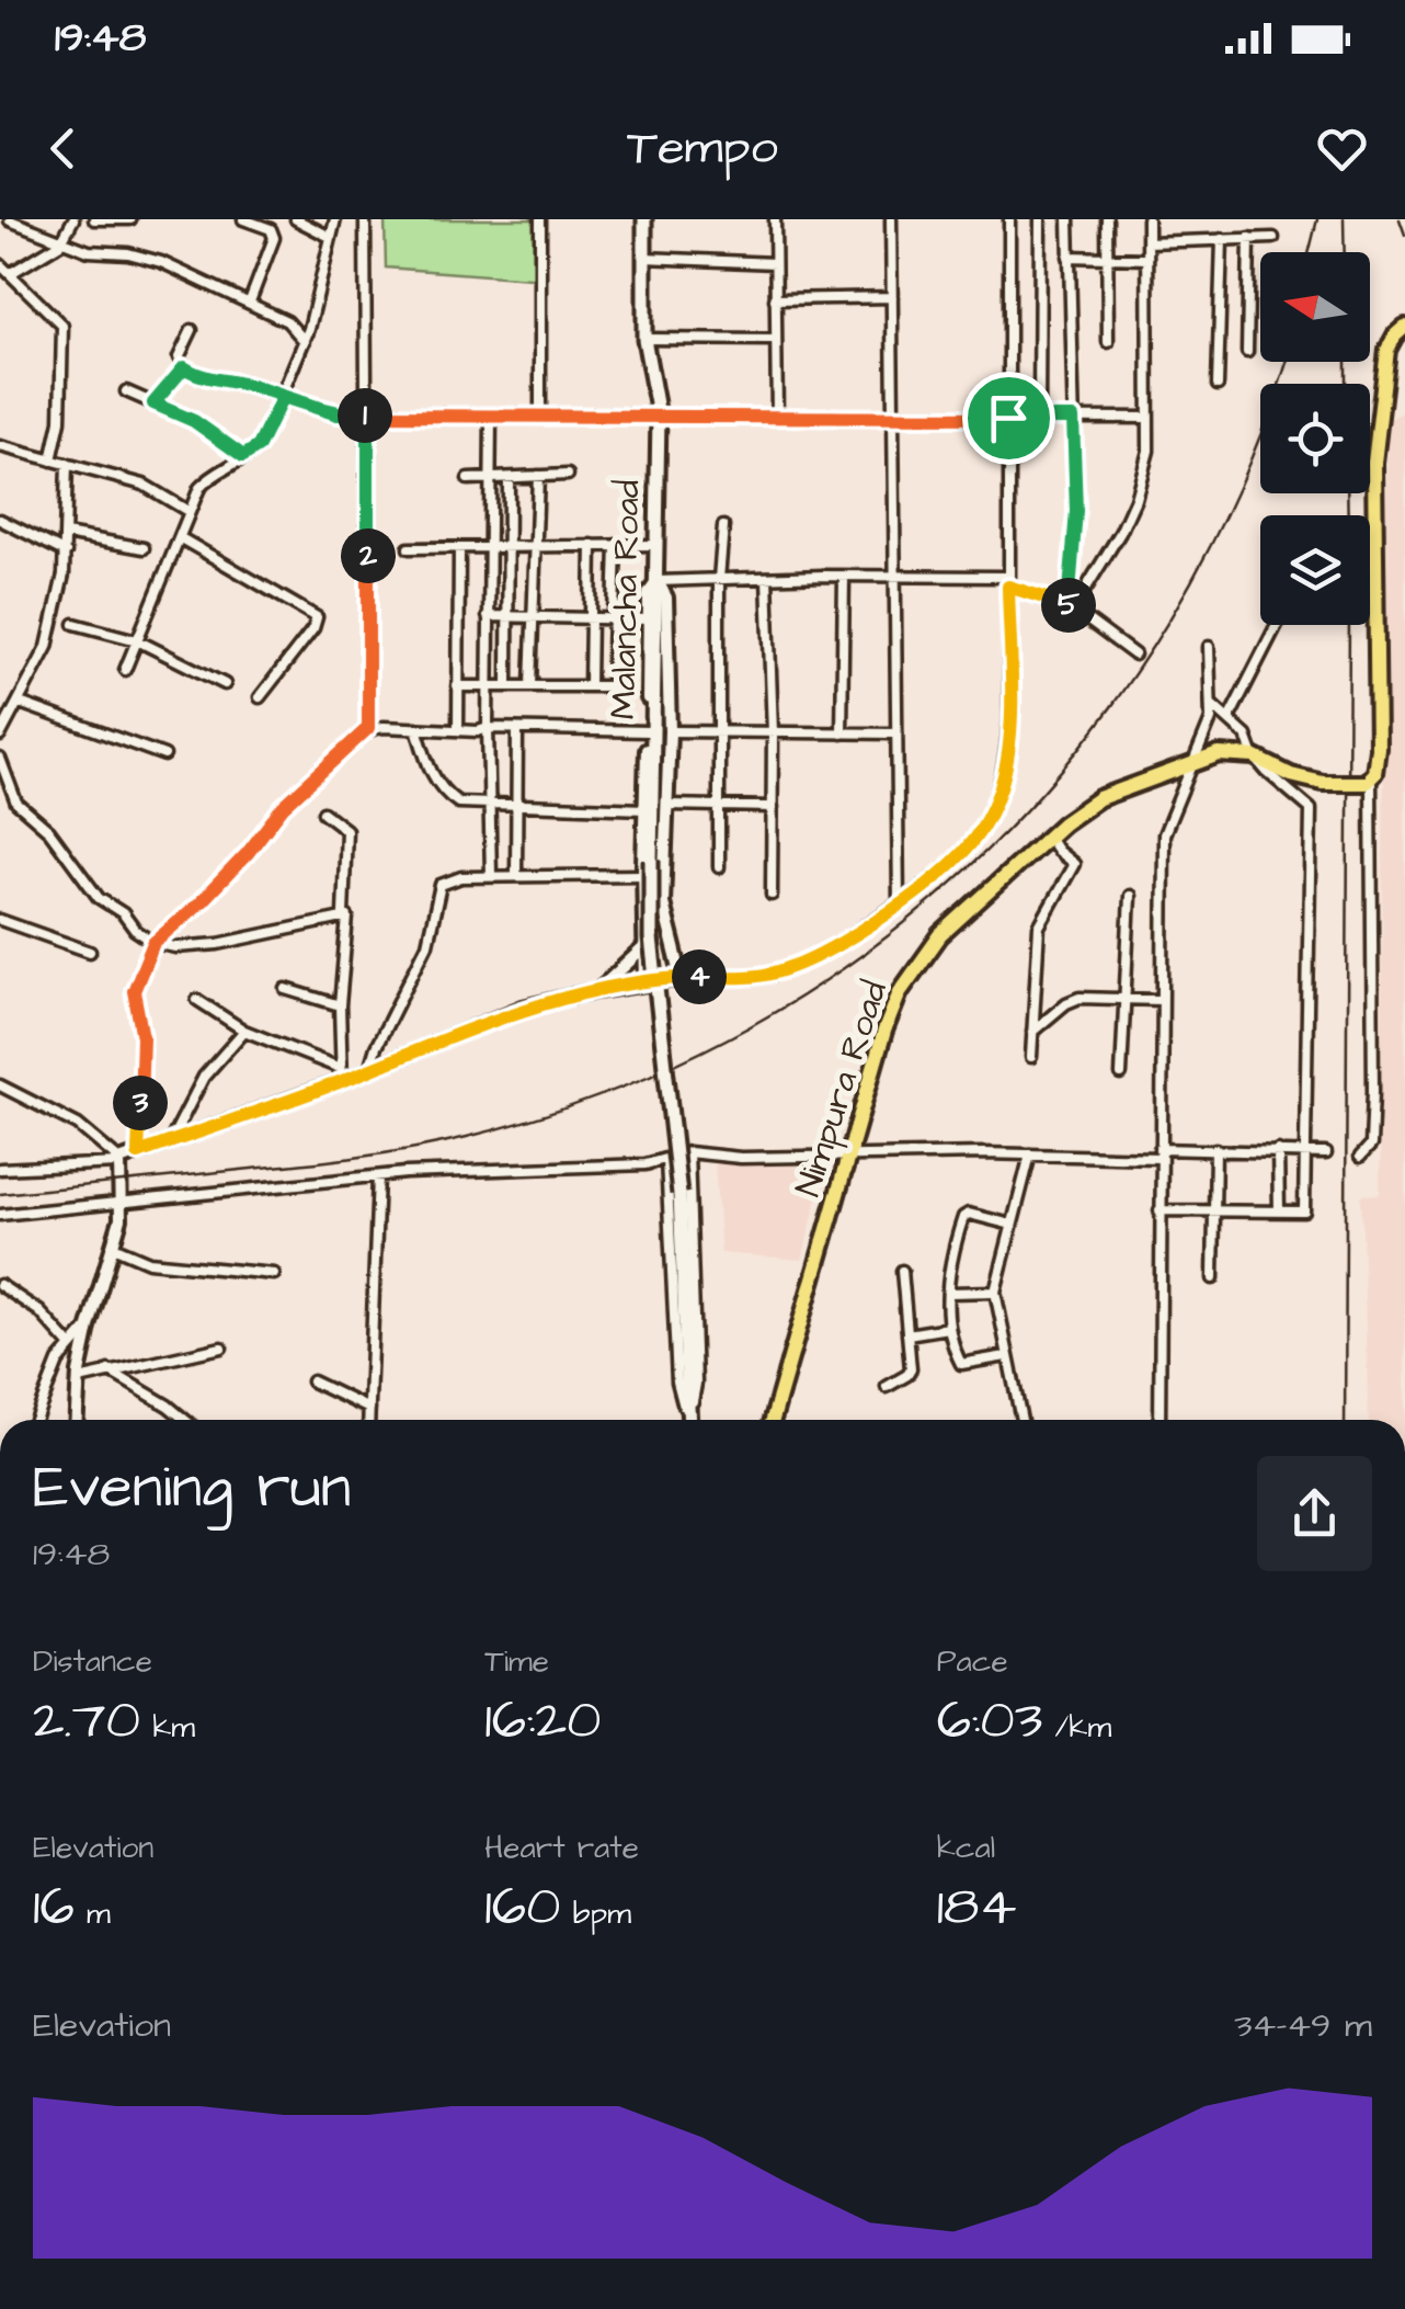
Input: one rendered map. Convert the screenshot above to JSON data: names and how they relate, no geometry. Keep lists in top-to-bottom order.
{
  "streets": {
    "main road": ["Malancha Road", "Nimpura Road"]
  },
  "north": "left",
  "page": {
    "status": "19:48",
    "header": "Tempo",
    "pins": [
      "1",
      "2",
      "5",
      "4",
      "3"
    ],
    "heading": ["Evening run", "19:48"],
    "stats": [
      ["Distance", "2.70 km"],
      ["Time", "16:20"],
      ["Pace", "6:03 /km"],
      ["Elevation", "16 m"],
      ["Heart rate", "160 bpm"],
      ["kcal", "184"]
    ],
    "chart": ["Elevation", "34–49 m"]
  }
}
